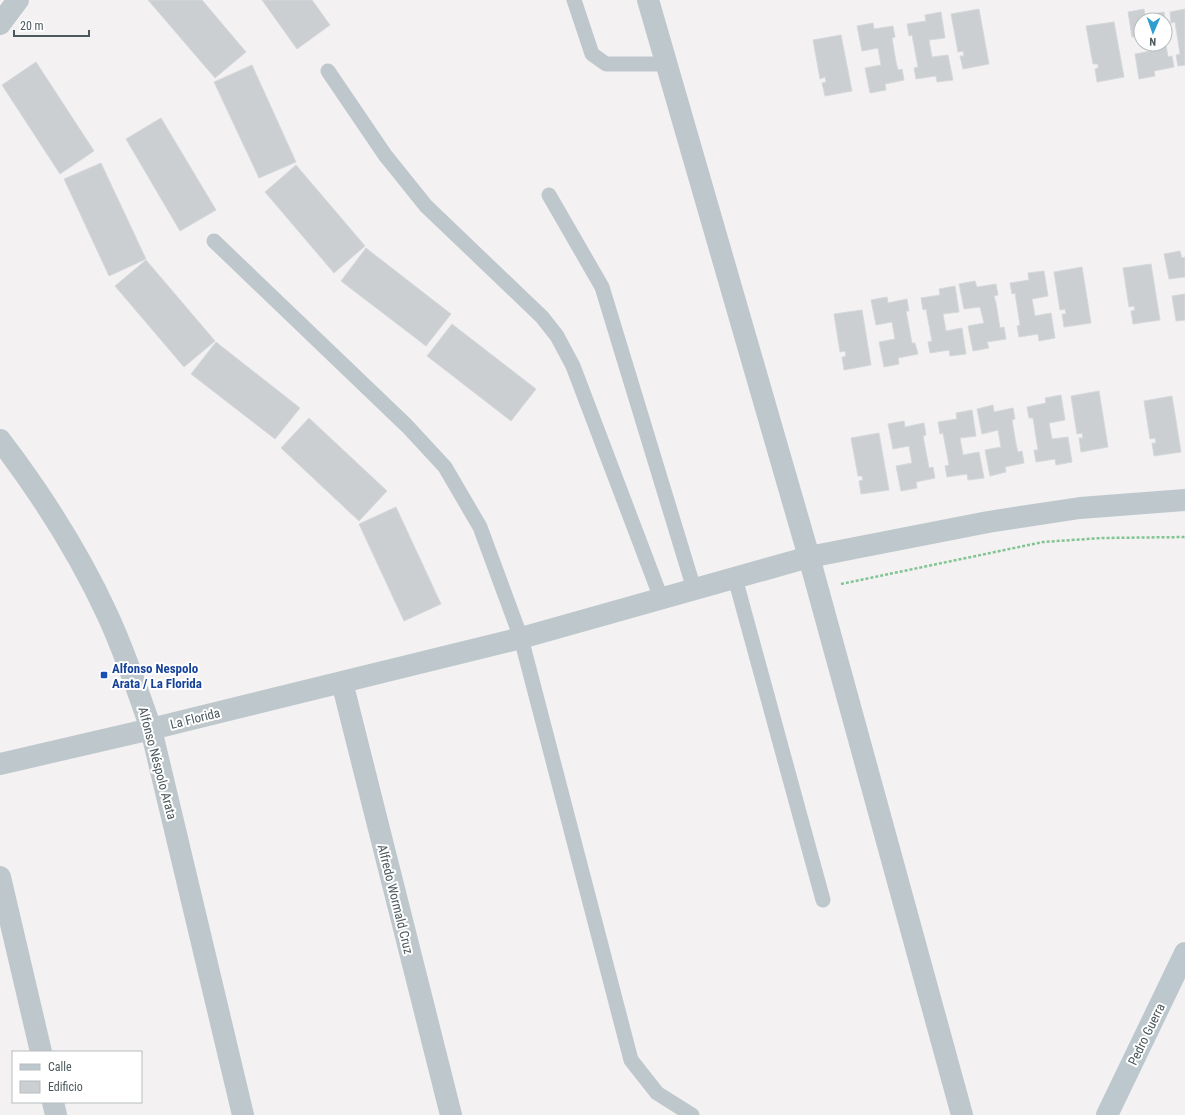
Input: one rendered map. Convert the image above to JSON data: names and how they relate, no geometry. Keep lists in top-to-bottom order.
{
  "streets": {
    "street": [
      "La Florida",
      "Alfonso Néspolo Arata",
      "Alfredo Wormald Cruz",
      "Pedro Guerra"
    ]
  },
  "crossings": [
    ["La Florida", "Alfonso Néspolo Arata"],
    ["La Florida", "Alfredo Wormald Cruz"]
  ],
  "places": {
    "transit": ["Alfonso Nespolo Arata / La Florida"]
  },
  "legend": ["Calle", "Edificio"],
  "scale_bar": "20 m",
  "north": "bottom"
}
